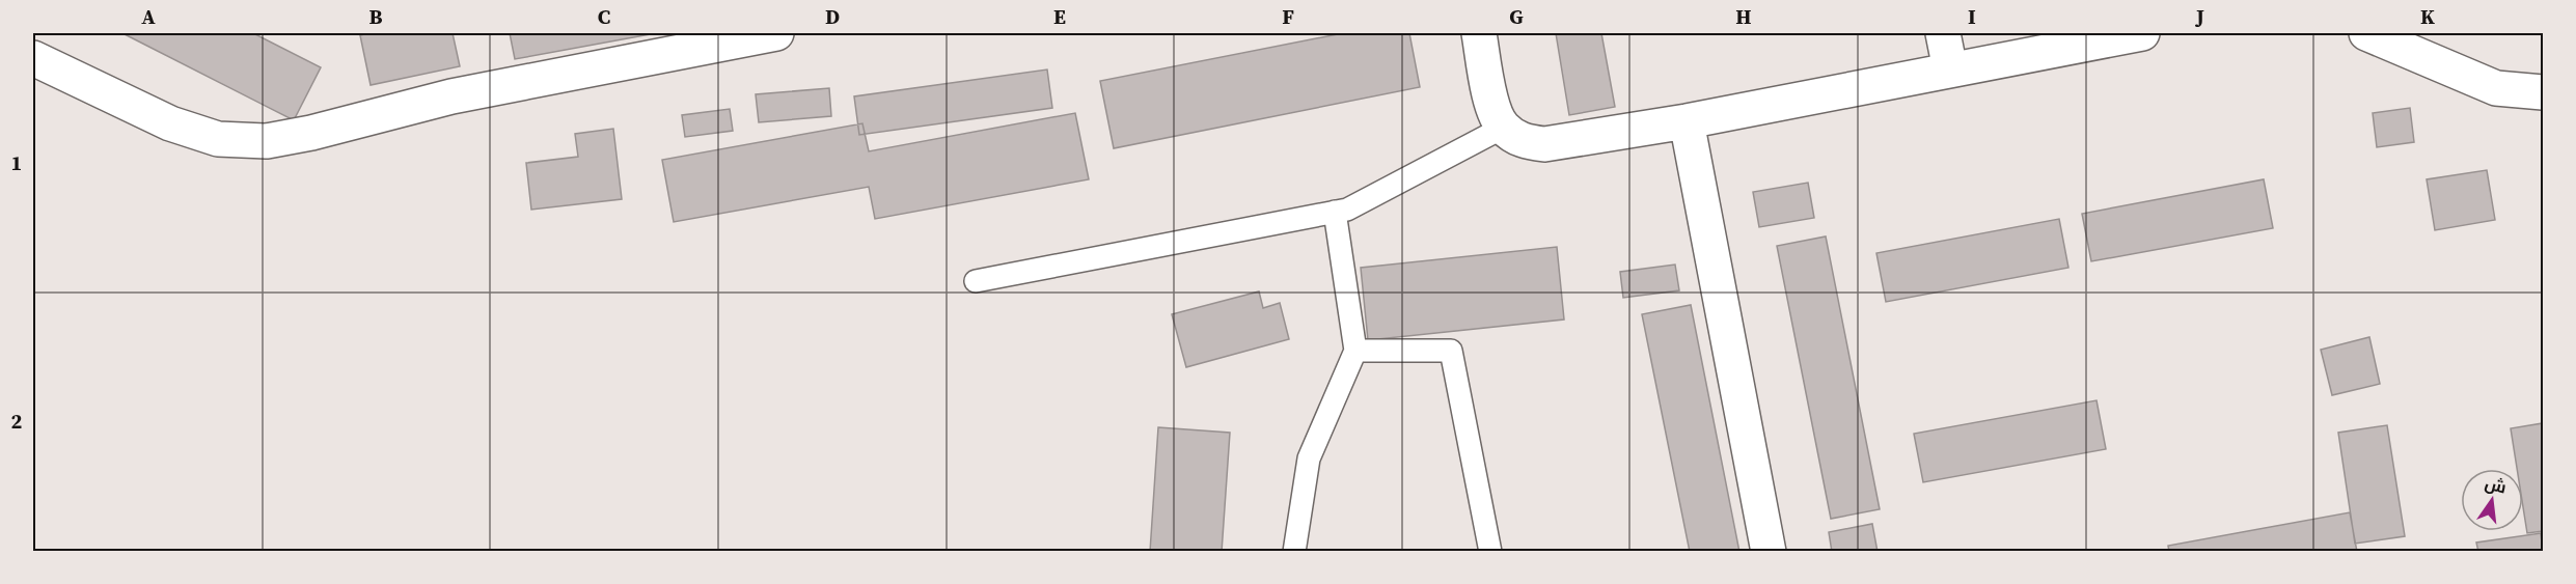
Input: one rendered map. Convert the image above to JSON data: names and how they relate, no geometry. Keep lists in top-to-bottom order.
{
  "north": "top",
  "grid": {
    "columns": [
      "A",
      "B",
      "C",
      "D",
      "E",
      "F",
      "G",
      "H",
      "I",
      "J",
      "K"
    ],
    "rows": ["1", "2"]
  }
}
